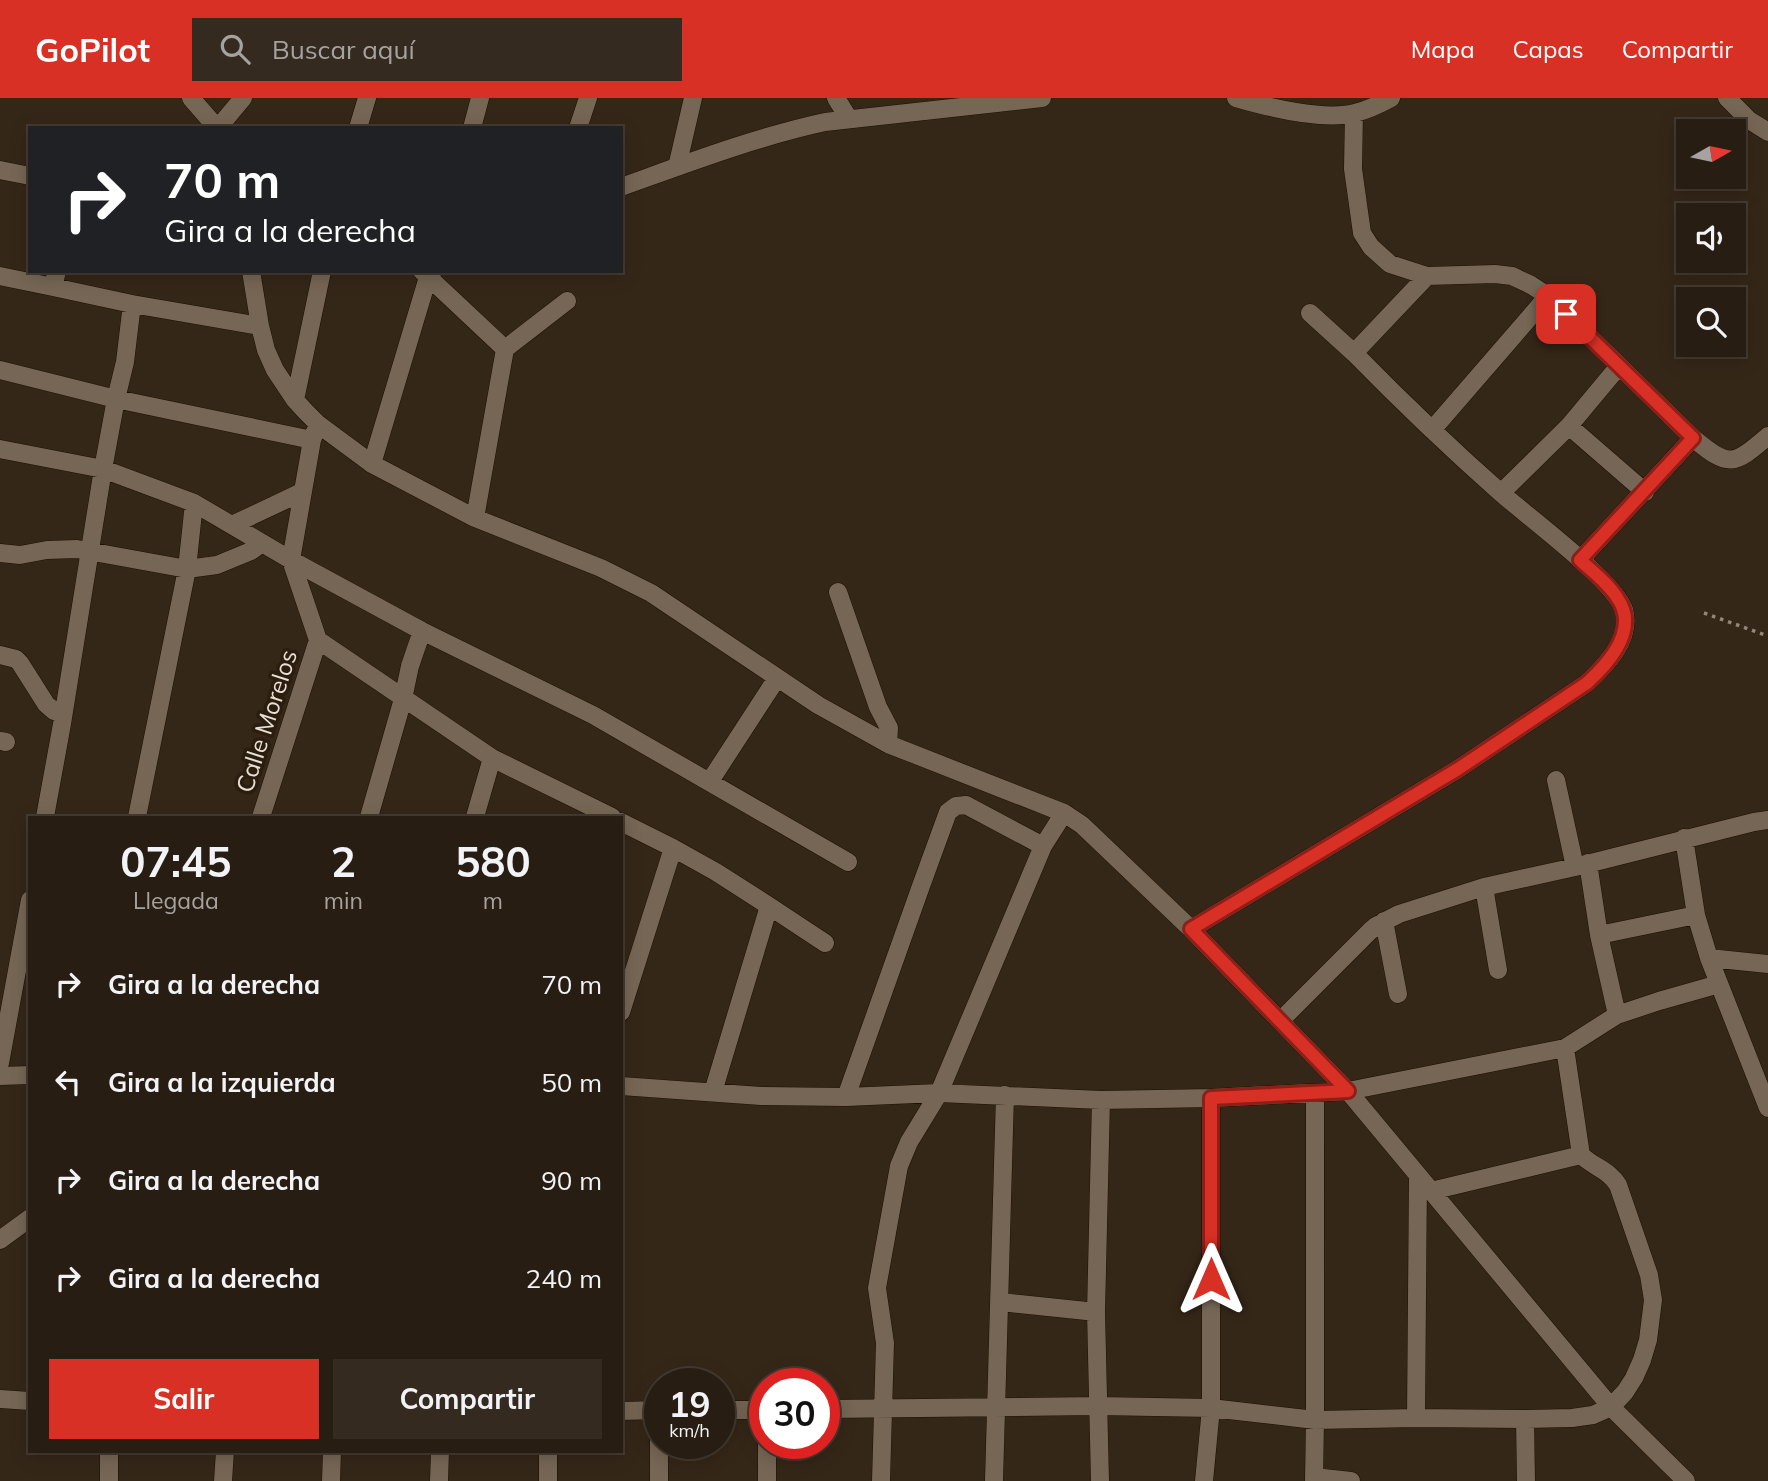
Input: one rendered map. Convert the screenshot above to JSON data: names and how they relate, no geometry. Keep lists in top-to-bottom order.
{
  "streets": {
    "street": ["Calle Morelos"]
  },
  "north": "right",
  "page": {
    "header": "GoPilot",
    "search": "Buscar aquí",
    "nav": ["Mapa", "Capas", "Compartir"],
    "turn": ["70 m", "Gira a la derecha"],
    "eta": [
      "07:45",
      "Llegada",
      "2",
      "min",
      "580",
      "m"
    ],
    "list": [
      {
        "name": "Gira a la derecha",
        "value": "70 m"
      },
      {
        "name": "Gira a la izquierda",
        "value": "50 m"
      },
      {
        "name": "Gira a la derecha",
        "value": "90 m"
      },
      {
        "name": "Gira a la derecha",
        "value": "240 m"
      }
    ],
    "buttons": ["Salir", "Compartir"],
    "speed": "19 km/h",
    "limit": "30"
  }
}
